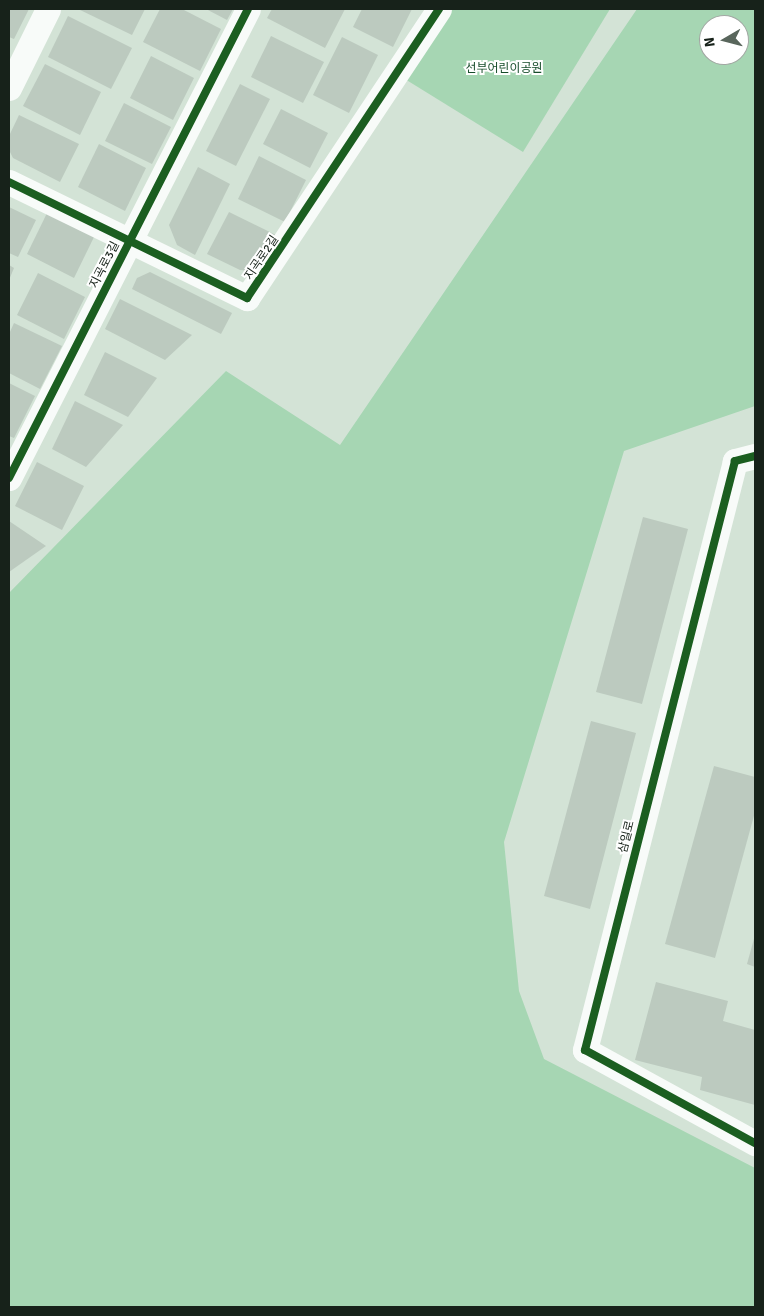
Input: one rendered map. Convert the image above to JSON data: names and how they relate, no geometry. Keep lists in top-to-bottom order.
{
  "streets": {
    "street": ["지곡로2길", "지곡로3길", "삼일로"]
  },
  "crossings": [
    ["지곡로2길", "지곡로3길"]
  ],
  "parks": ["선부어린이공원"],
  "north": "left"
}
